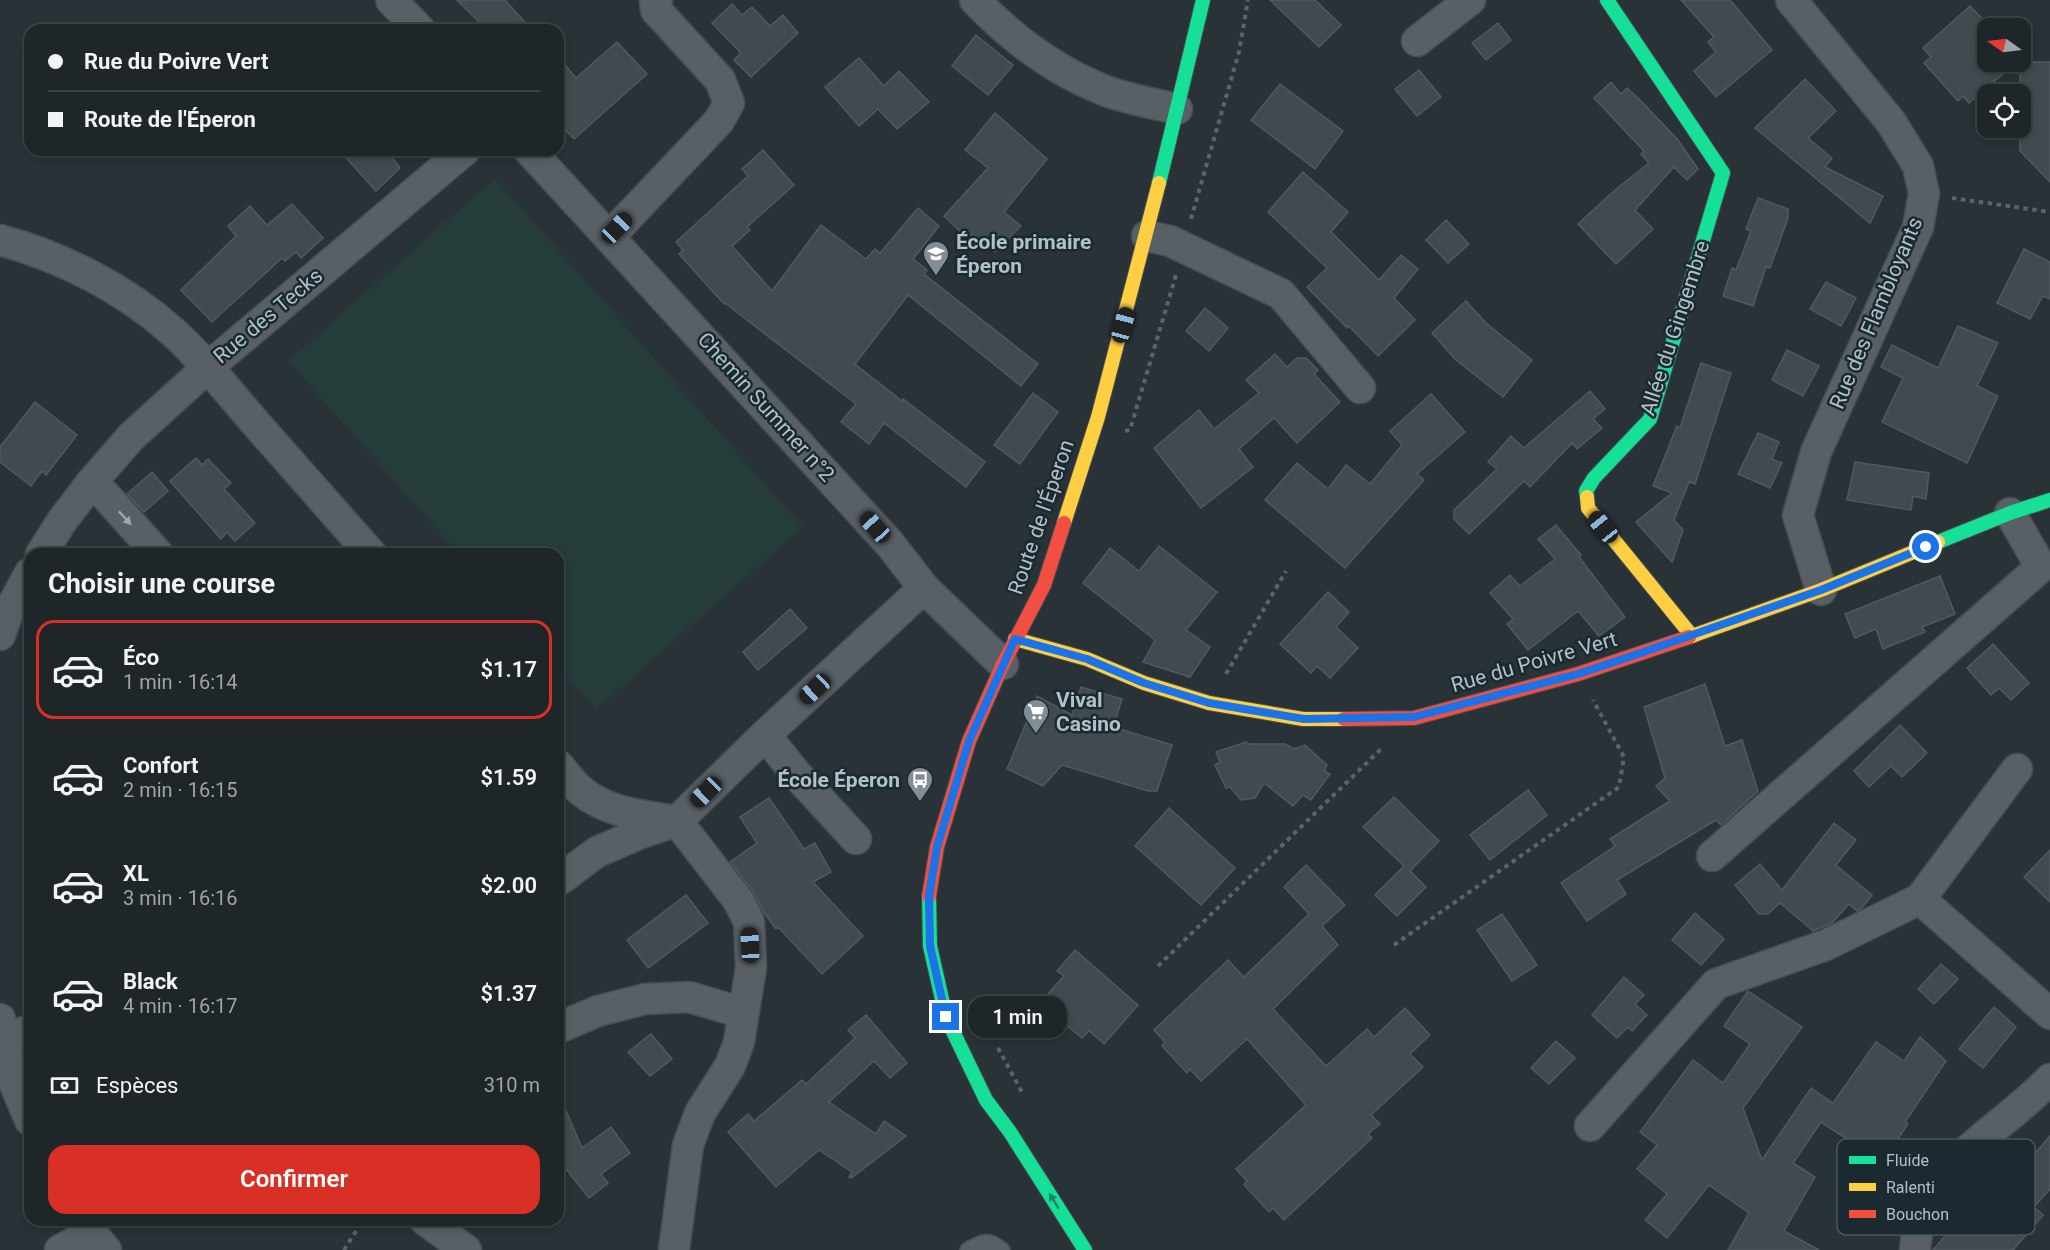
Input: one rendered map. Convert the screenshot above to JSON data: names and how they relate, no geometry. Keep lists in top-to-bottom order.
{
  "streets": {
    "street": [
      "Rue des Flambloyants",
      "Rue des Tecks",
      "Allée du Gingembre",
      "Chemin Summer n°2",
      "Route de l'Éperon",
      "Rue du Poivre Vert"
    ]
  },
  "crossings": [
    ["Rue des Flambloyants", "Rue du Poivre Vert"],
    ["Allée du Gingembre", "Rue du Poivre Vert"],
    ["Chemin Summer n°2", "Route de l'Éperon"],
    ["Chemin Summer n°2", "Rue du Poivre Vert"],
    ["Route de l'Éperon", "Rue du Poivre Vert"]
  ],
  "places": {
    "school or university": ["École primaire Éperon"],
    "supermarket": ["Vival Casino"],
    "bus stop": ["École Éperon"]
  },
  "legend": ["Fluide", "Ralenti", "Bouchon"],
  "north": "left",
  "page": {
    "banner": ["Rue du Poivre Vert", "Route de l'Éperon"],
    "heading": "Choisir une course",
    "list": [
      {
        "name": "Éco",
        "note": "1 min · 16:14",
        "value": "$1.17"
      },
      {
        "name": "Confort",
        "note": "2 min · 16:15",
        "value": "$1.59"
      },
      {
        "name": "XL",
        "note": "3 min · 16:16",
        "value": "$2.00"
      },
      {
        "name": "Black",
        "note": "4 min · 16:17",
        "value": "$1.37"
      }
    ],
    "bubble": "1 min",
    "pay": ["Espèces", "310 m"],
    "buttons": "Confirmer"
  }
}
